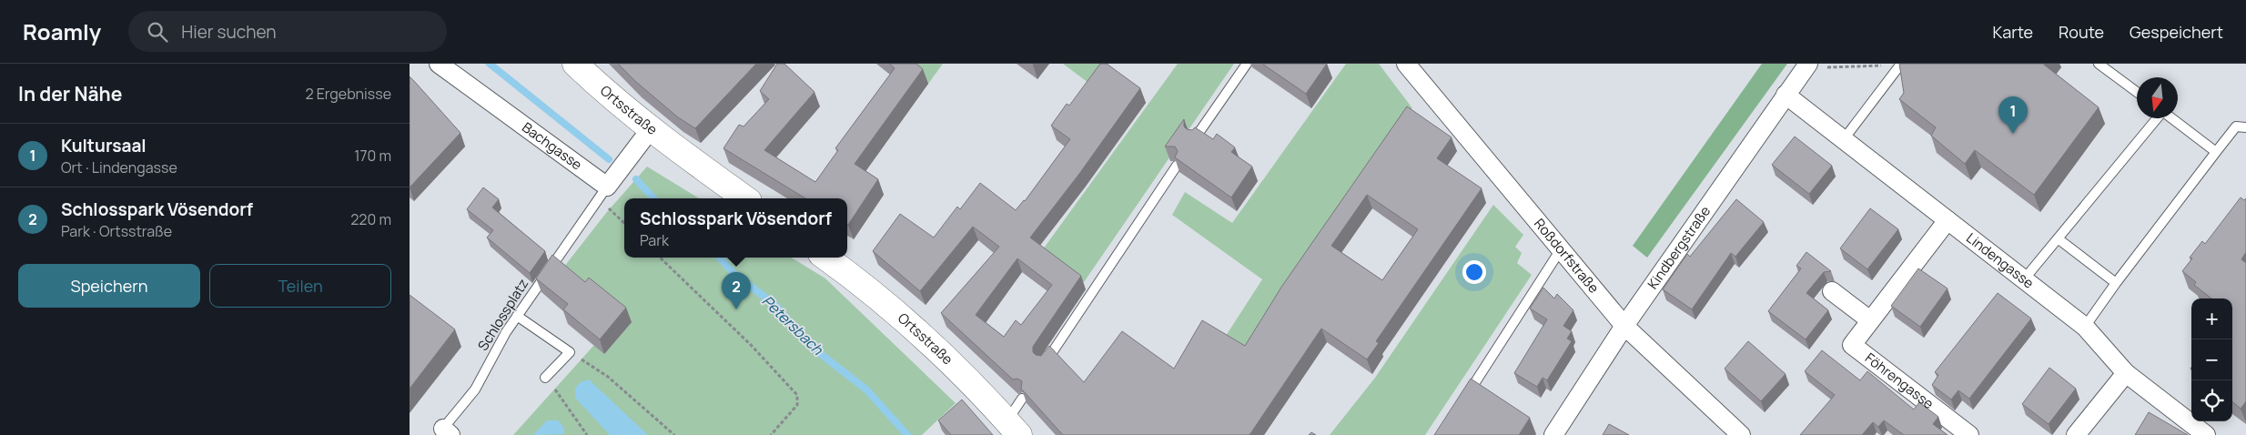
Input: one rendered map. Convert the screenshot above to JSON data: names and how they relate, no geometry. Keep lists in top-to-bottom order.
{
  "streets": {
    "street": [
      "Ortsstraße",
      "Bachgasse",
      "Kindbergstraße",
      "Roßdorfstraße",
      "Lindengasse",
      "Föhrengasse"
    ],
    "lane": ["Schlossplatz"]
  },
  "crossings": [
    ["Bachgasse", "Schlossplatz"],
    ["Kindbergstraße", "Roßdorfstraße"],
    ["Kindbergstraße", "Lindengasse"],
    ["Lindengasse", "Föhrengasse"]
  ],
  "water": ["Petersbach"],
  "north": "bottom",
  "page": {
    "header": "Roamly",
    "search": "Hier suchen",
    "nav": ["Karte", "Route", "Gespeichert"],
    "heading": ["In der Nähe", "2 Ergebnisse"],
    "pins": ["1", "2"],
    "list": [
      {
        "mark": "1",
        "name": "Kultursaal",
        "note": "Ort · Lindengasse",
        "value": "170 m"
      },
      {
        "mark": "2",
        "name": "Schlosspark Vösendorf",
        "note": "Park · Ortsstraße",
        "value": "220 m"
      }
    ],
    "popup": ["Schlosspark Vösendorf", "Park"],
    "buttons": ["Speichern", "Teilen"],
    "map_buttons": ["+", "−"]
  }
}
